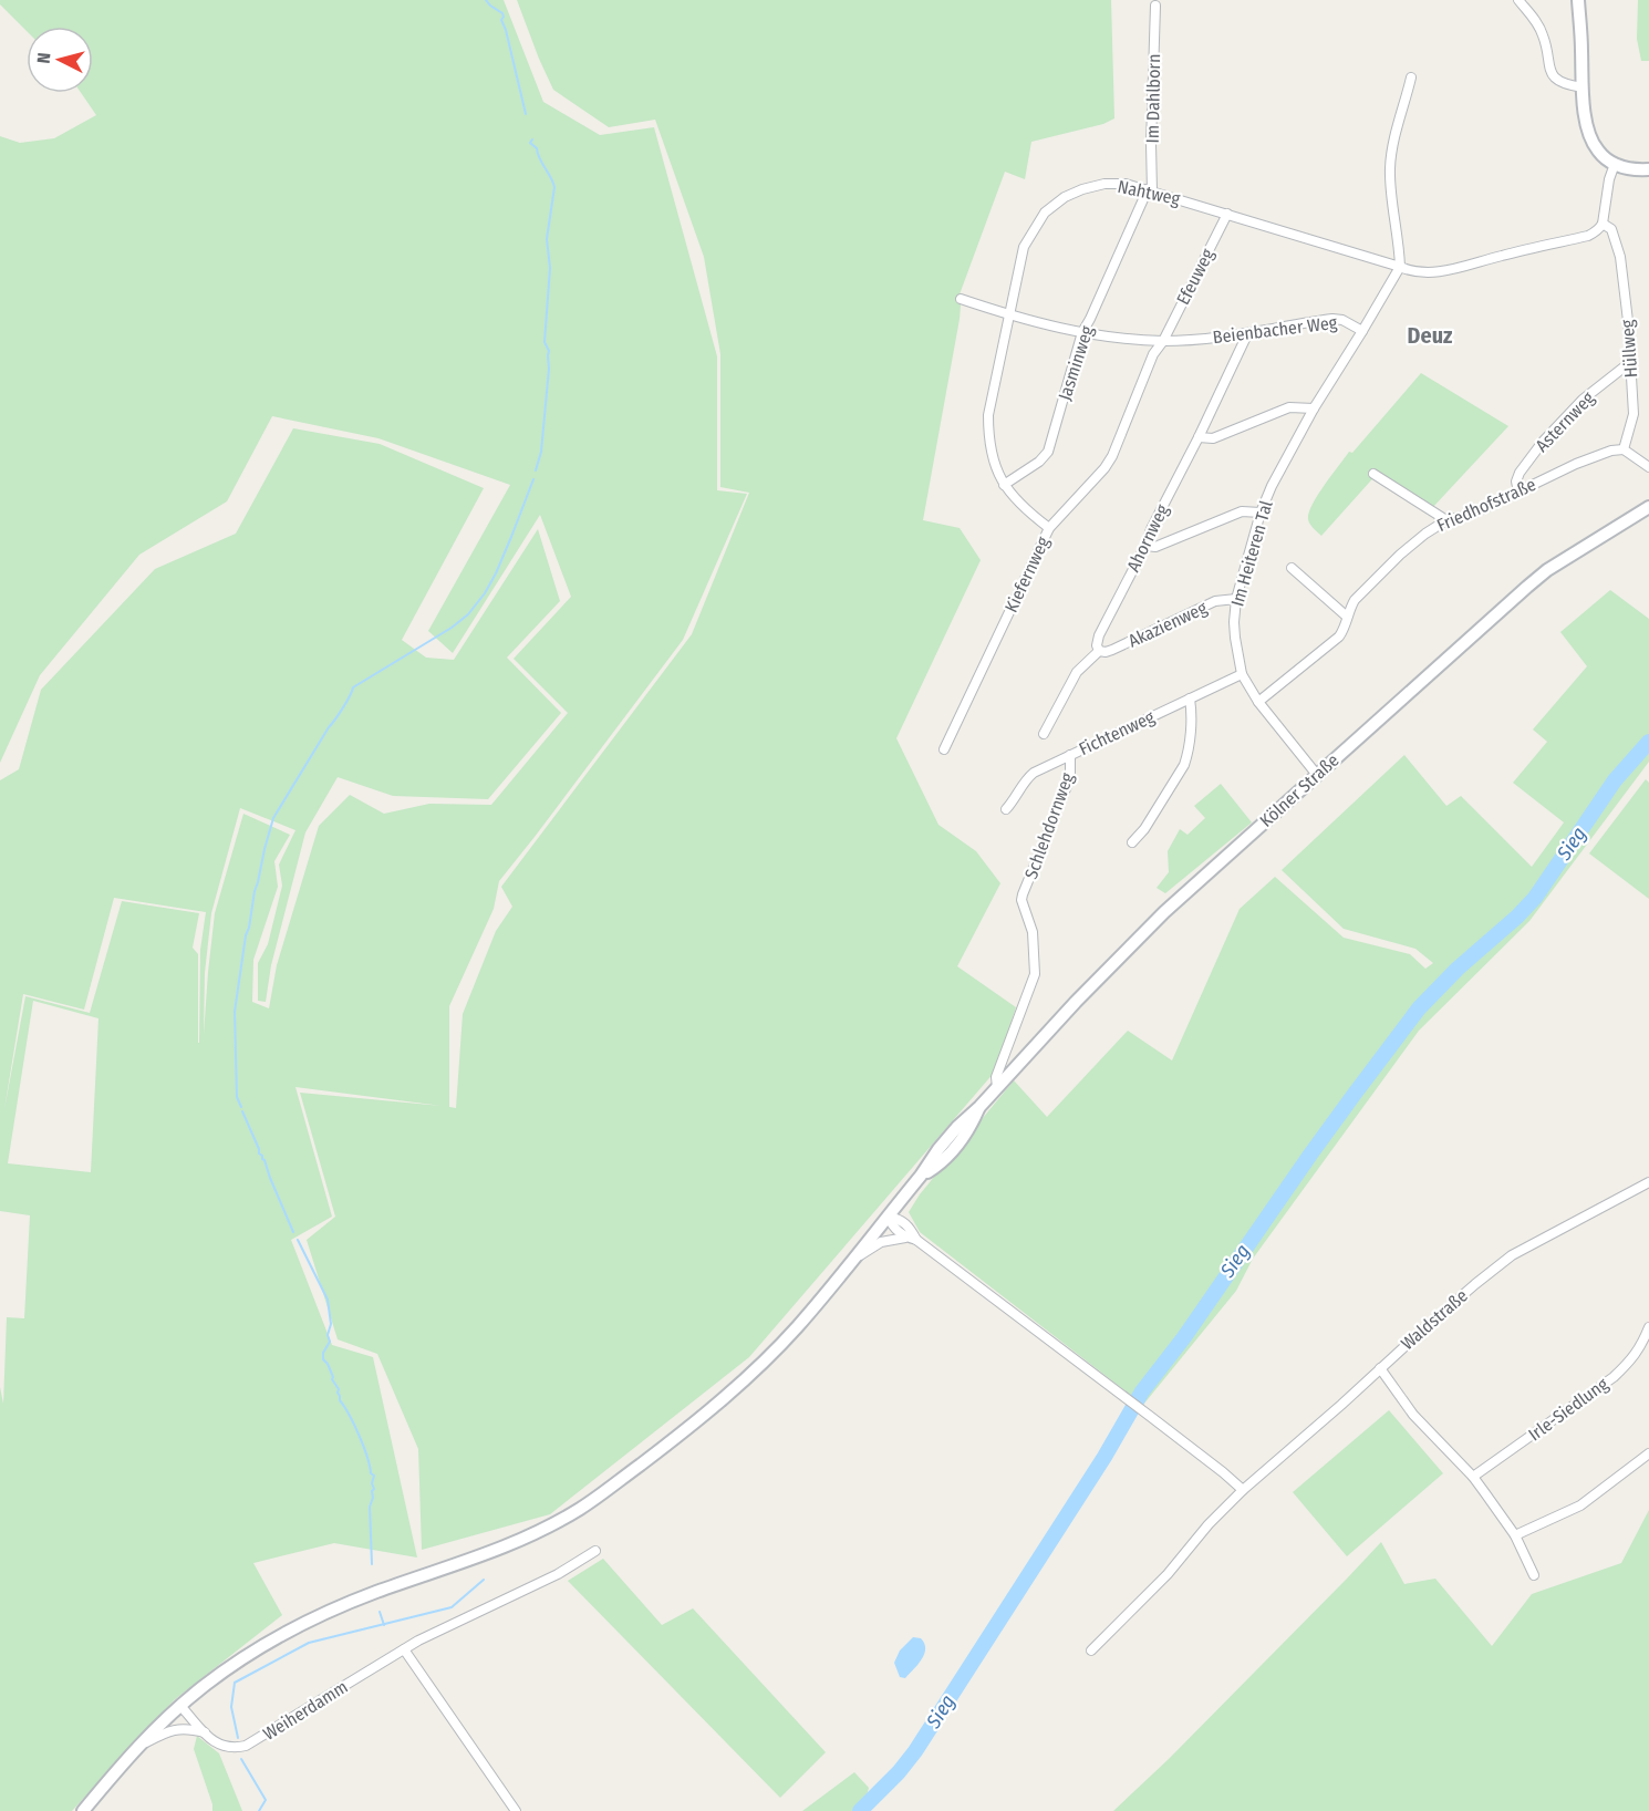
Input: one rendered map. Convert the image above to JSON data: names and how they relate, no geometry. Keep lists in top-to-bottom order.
{
  "streets": {
    "main road": ["Kölner Straße"],
    "street": [
      "Im Dahlborn",
      "Nahtweg",
      "Efeuweg",
      "Beienbacher Weg",
      "Hüllweg",
      "Jasminweg",
      "Asternweg",
      "Friedhofstraße",
      "Ahornweg",
      "Im Heiteren Tal",
      "Kiefernweg",
      "Akazienweg",
      "Fichtenweg",
      "Schlehdornweg",
      "Waldstraße",
      "Irle-Siedlung",
      "Weiherdamm"
    ]
  },
  "crossings": [
    ["Im Dahlborn", "Nahtweg"],
    ["Im Dahlborn", "Jasminweg"],
    ["Nahtweg", "Efeuweg"],
    ["Nahtweg", "Beienbacher Weg"],
    ["Nahtweg", "Jasminweg"],
    ["Nahtweg", "Kiefernweg"],
    ["Efeuweg", "Beienbacher Weg"],
    ["Efeuweg", "Kiefernweg"],
    ["Beienbacher Weg", "Jasminweg"],
    ["Beienbacher Weg", "Ahornweg"],
    ["Beienbacher Weg", "Im Heiteren Tal"],
    ["Beienbacher Weg", "Kiefernweg"],
    ["Hüllweg", "Asternweg"],
    ["Hüllweg", "Friedhofstraße"],
    ["Asternweg", "Friedhofstraße"],
    ["Friedhofstraße", "Im Heiteren Tal"],
    ["Ahornweg", "Akazienweg"],
    ["Im Heiteren Tal", "Akazienweg"],
    ["Im Heiteren Tal", "Fichtenweg"],
    ["Im Heiteren Tal", "Kölner Straße"],
    ["Fichtenweg", "Schlehdornweg"],
    ["Kölner Straße", "Schlehdornweg"],
    ["Kölner Straße", "Weiherdamm"]
  ],
  "districts": ["Deuz"],
  "water": ["Sieg"],
  "north": "left"
}
